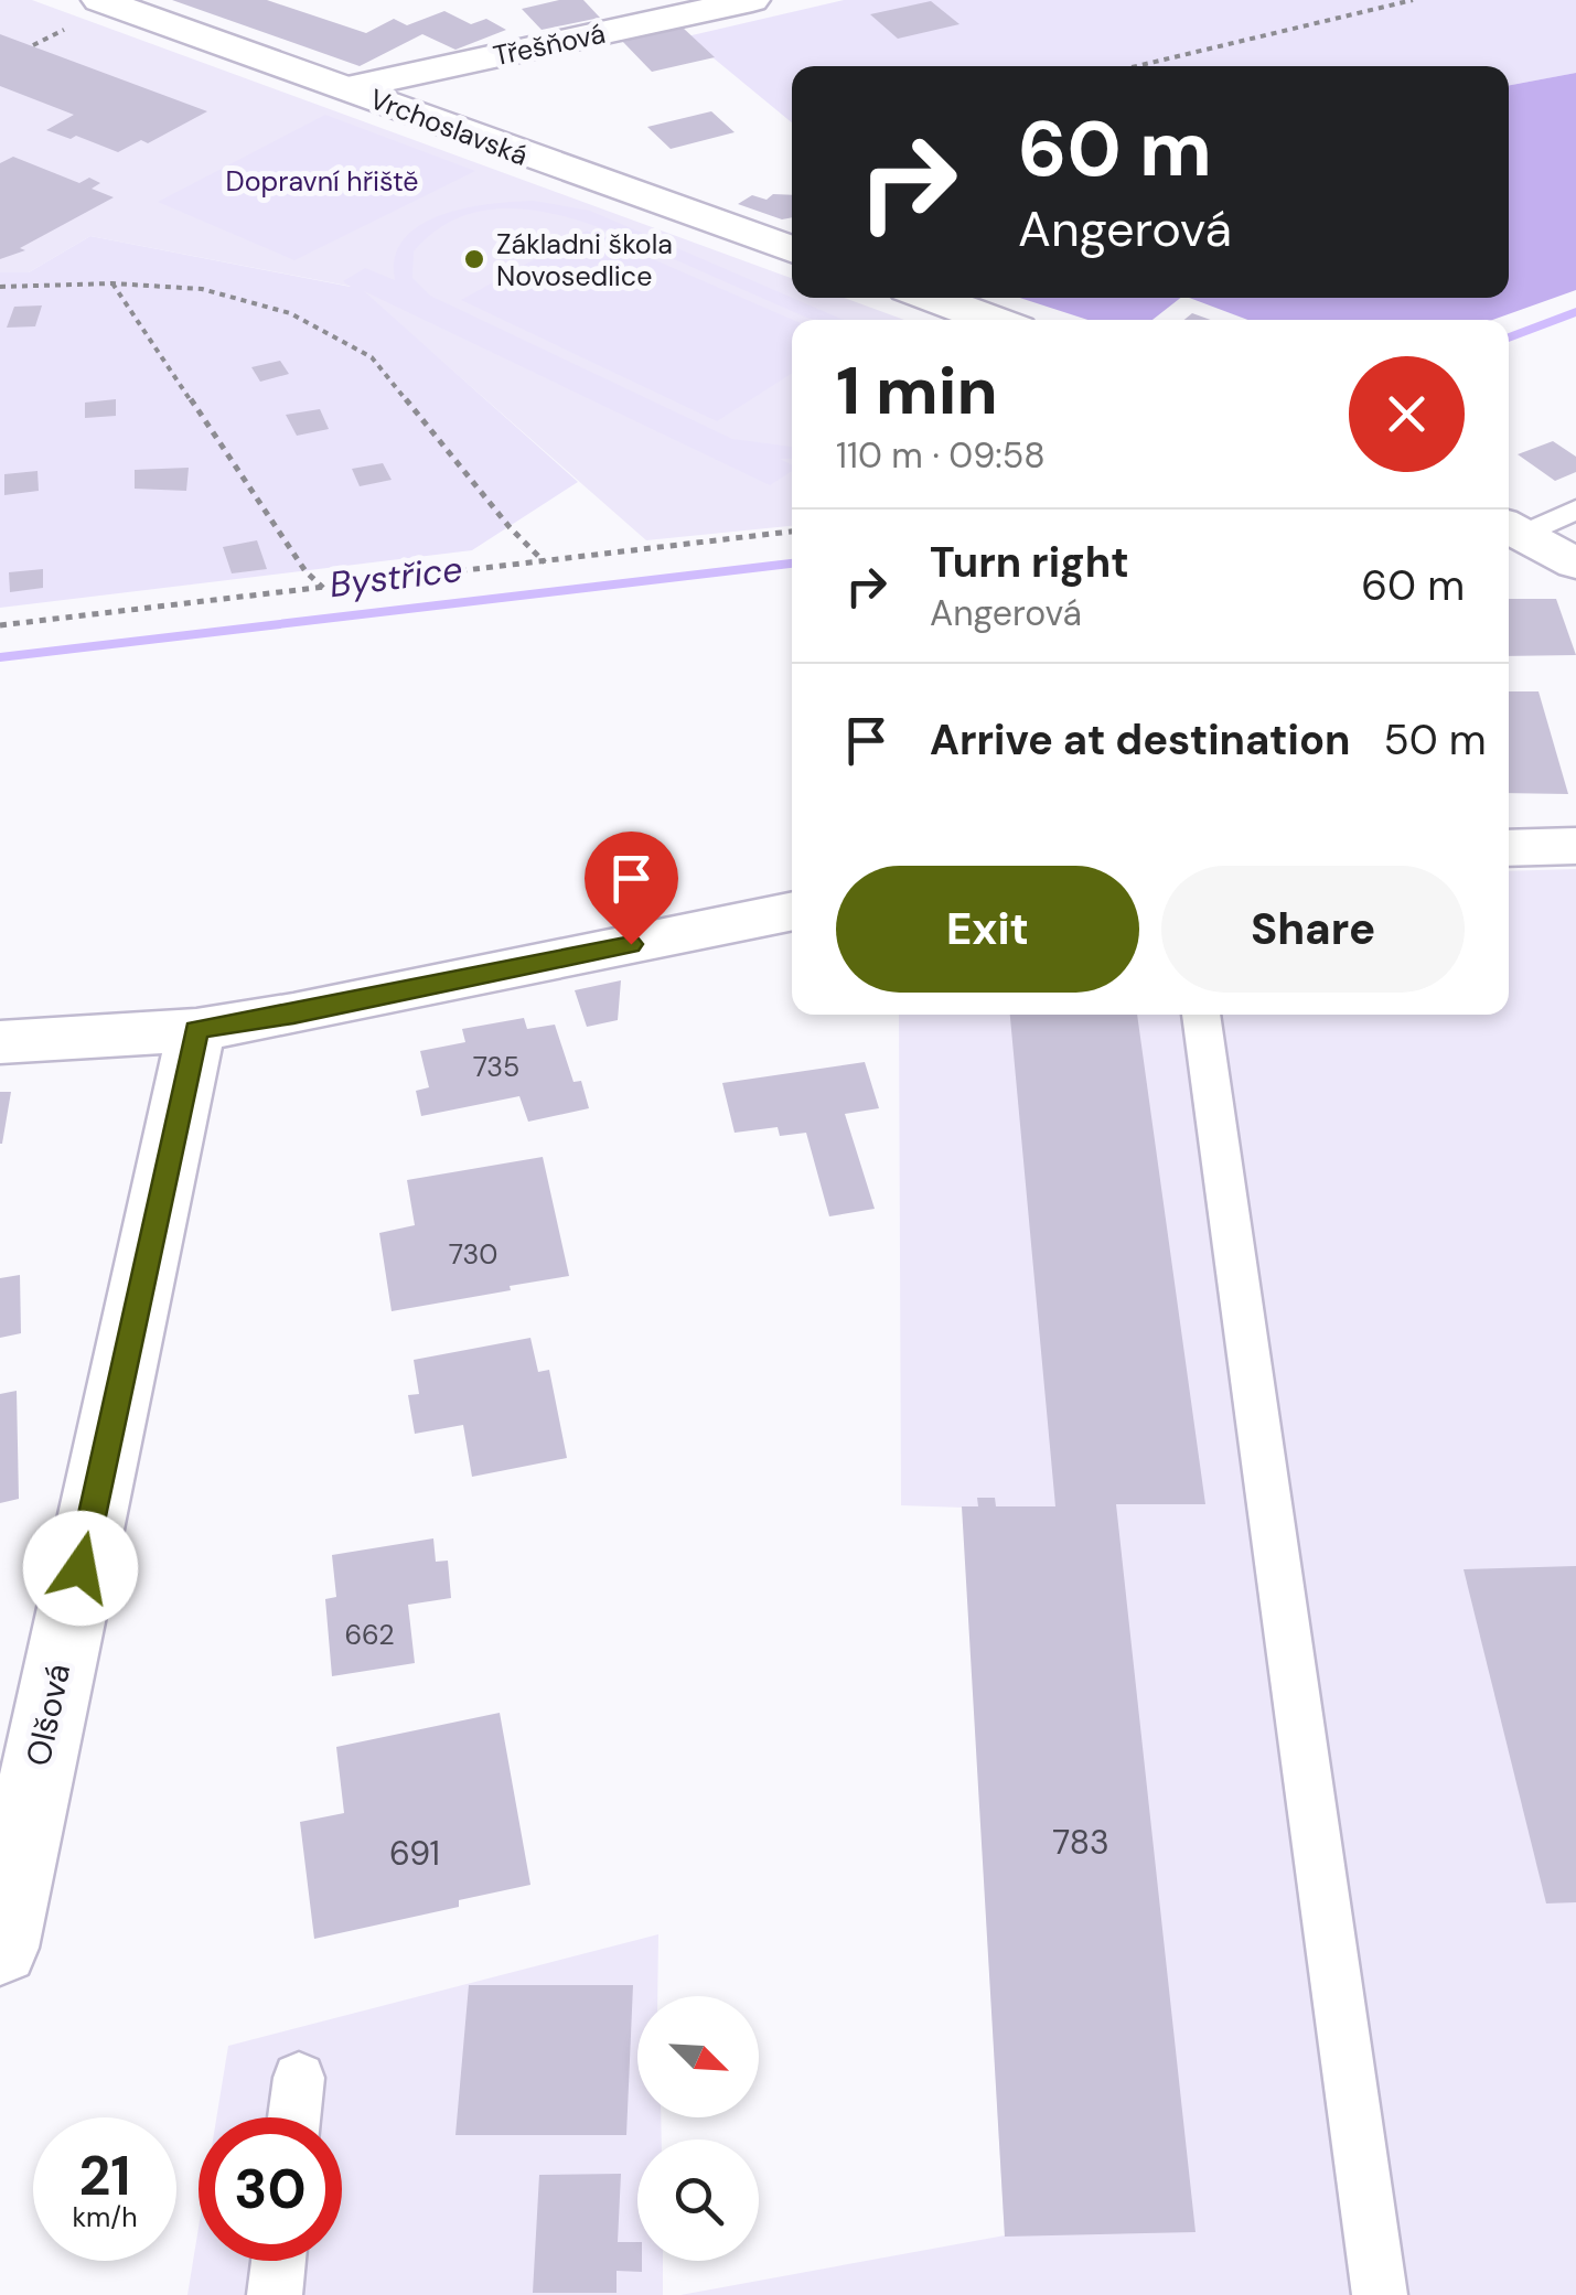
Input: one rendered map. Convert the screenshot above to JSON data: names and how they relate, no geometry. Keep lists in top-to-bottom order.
{
  "streets": {
    "street": ["Třešňová", "Vrchoslavská", "Olšová"]
  },
  "crossings": [
    ["Třešňová", "Vrchoslavská"]
  ],
  "water": ["Bystřice"],
  "parks": ["Dopravní hřiště"],
  "places": ["Základni škola Novosedlice"],
  "house_numbers": [
    "735",
    "730",
    "662",
    "783",
    "691"
  ],
  "north": "bottom right",
  "page": {
    "turn": ["60 m", "Angerová"],
    "heading": ["1 min", "110 m · 09:58"],
    "list": [
      {
        "name": "Turn right",
        "note": "Angerová",
        "value": "60 m"
      },
      {
        "name": "Arrive at destination",
        "value": "50 m"
      }
    ],
    "buttons": ["Exit", "Share"],
    "speed": "21 km/h",
    "limit": "30"
  }
}
